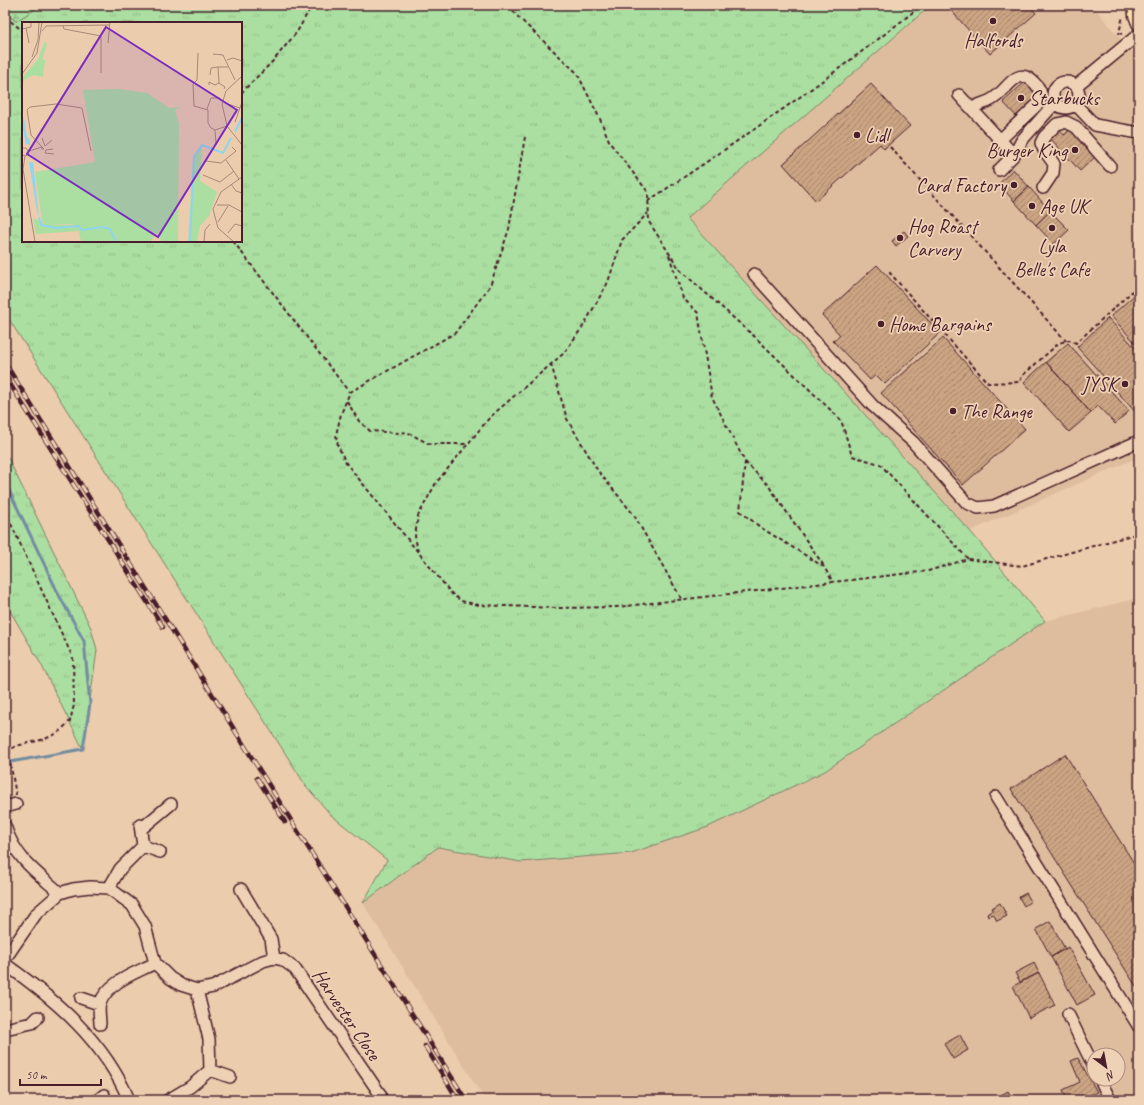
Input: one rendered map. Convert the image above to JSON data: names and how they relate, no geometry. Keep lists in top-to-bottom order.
{
  "streets": {
    "street": ["Harvester Close"]
  },
  "places": [
    "Halfords",
    "Starbucks",
    "Lidl",
    "Burger King",
    "Card Factory",
    "Age UK",
    "Lyla Belle's Cafe",
    "Hog Roast Carvery",
    "Home Bargains",
    "JYSK",
    "The Range"
  ],
  "scale_bar": "50 m",
  "north": "bottom right"
}
